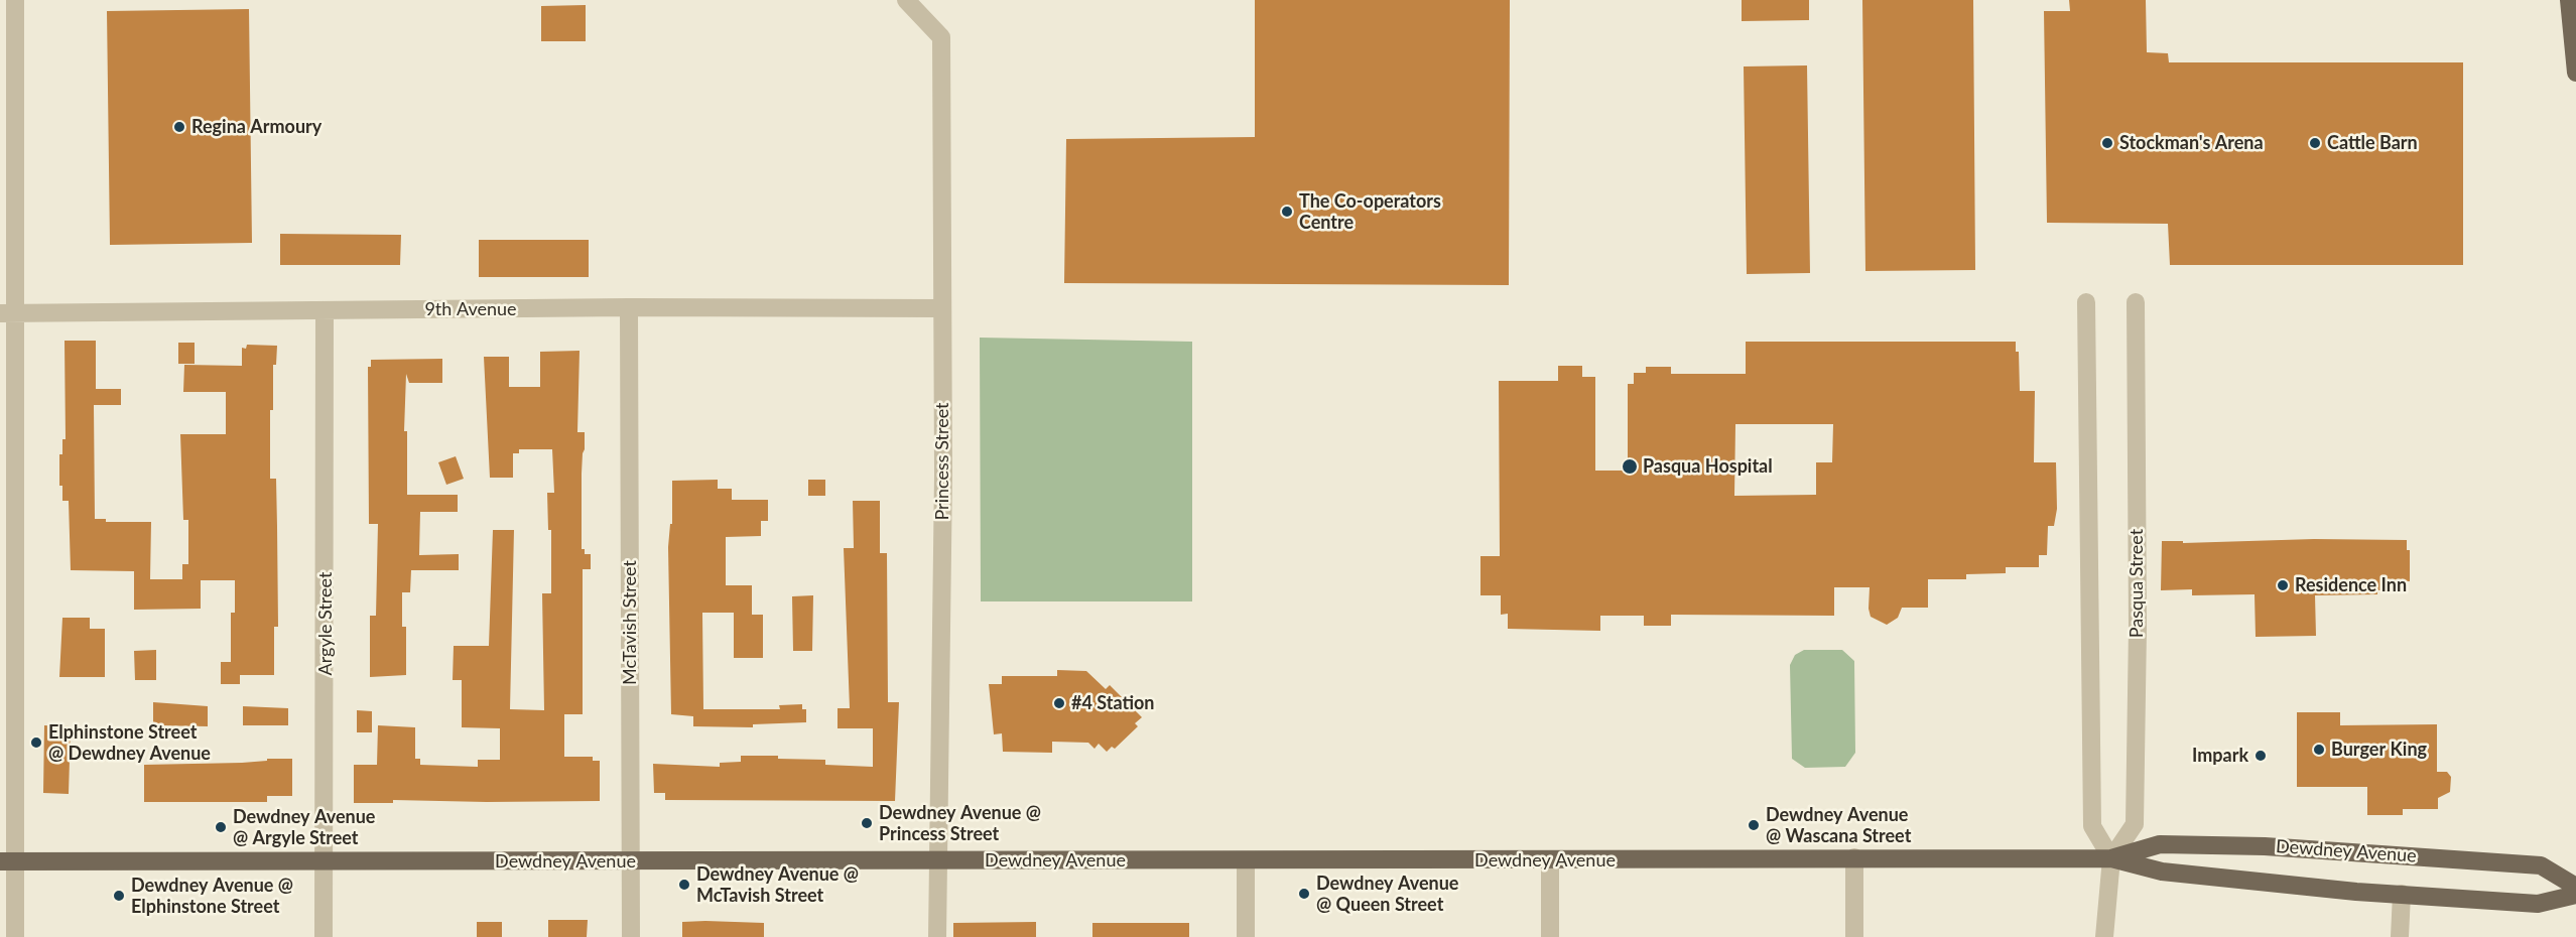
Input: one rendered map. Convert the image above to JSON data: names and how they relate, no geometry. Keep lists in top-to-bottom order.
{
  "streets": {
    "main road": ["Dewdney Avenue"],
    "street": [
      "9th Avenue",
      "Princess Street",
      "Pasqua Street",
      "McTavish Street",
      "Argyle Street"
    ]
  },
  "crossings": [
    ["9th Avenue", "Princess Street"],
    ["9th Avenue", "McTavish Street"],
    ["9th Avenue", "Argyle Street"],
    ["Princess Street", "Dewdney Avenue"],
    ["Pasqua Street", "Dewdney Avenue"],
    ["McTavish Street", "Dewdney Avenue"],
    ["Argyle Street", "Dewdney Avenue"]
  ],
  "places": [
    "Regina Armoury",
    "Stockman's Arena",
    "Cattle Barn",
    "The Co-operators Centre",
    "Pasqua Hospital",
    "Residence Inn",
    "#4 Station",
    "Elphinstone Street @ Dewdney Avenue",
    "Burger King",
    "Impark",
    "Dewdney Avenue @ Princess Street",
    "Dewdney Avenue @ Wascana Street",
    "Dewdney Avenue @ Argyle Street",
    "Dewdney Avenue @ McTavish Street",
    "Dewdney Avenue @ Queen Street",
    "Dewdney Avenue @ Elphinstone Street"
  ]
}
